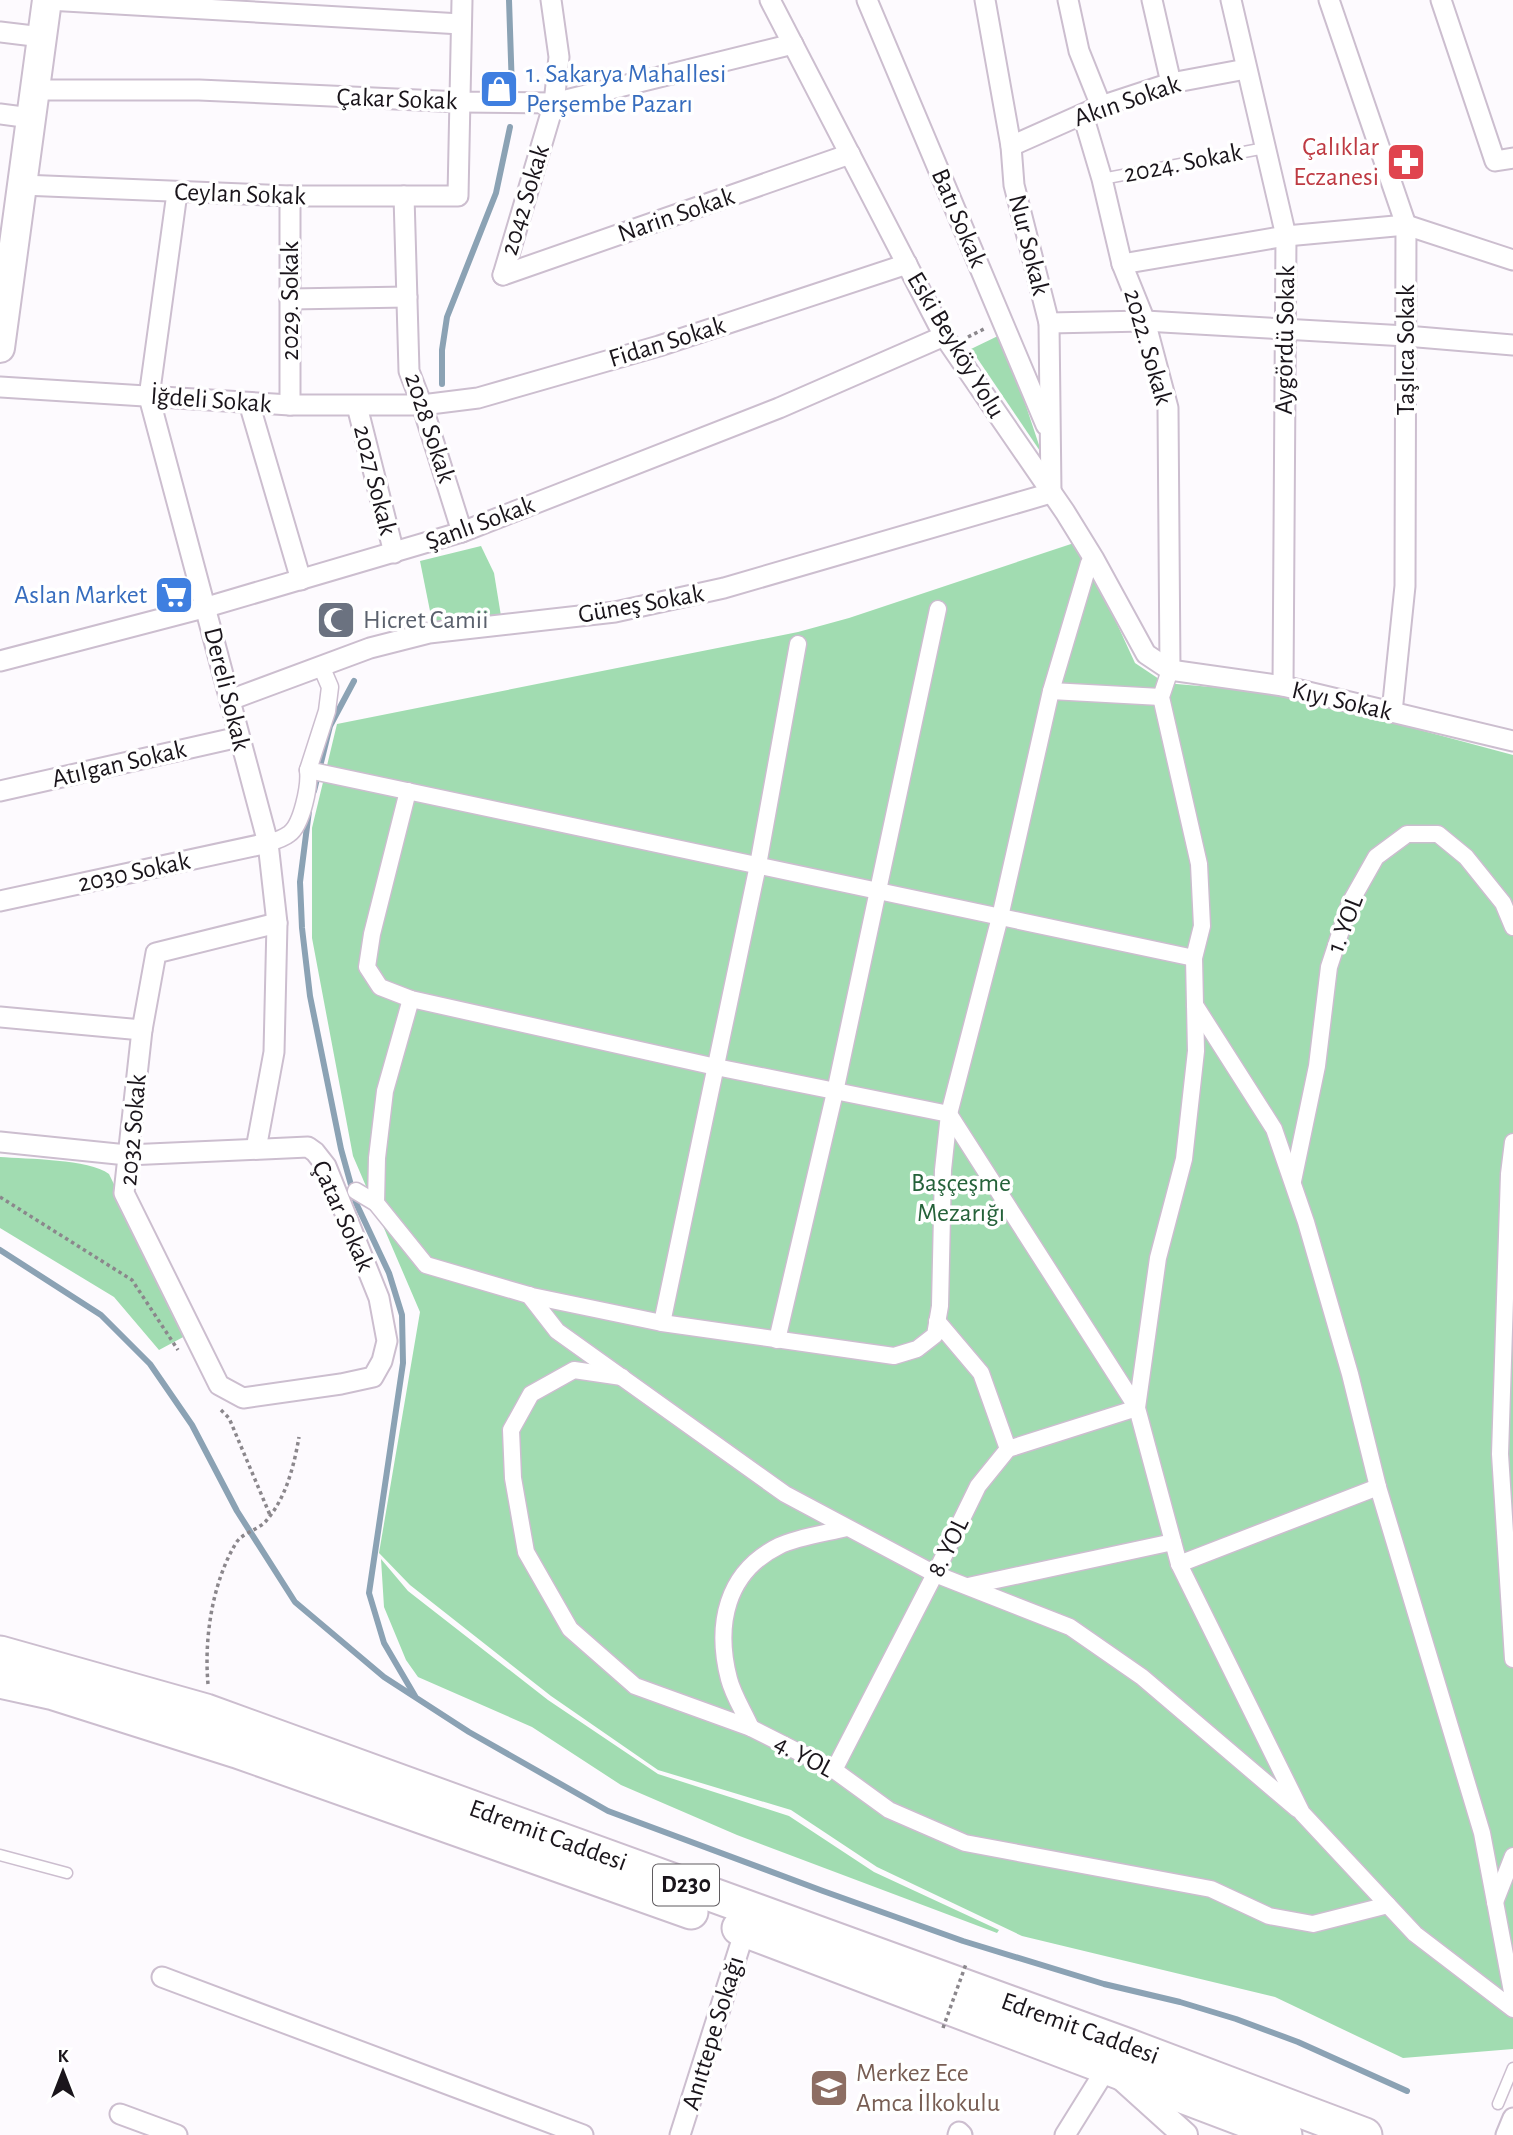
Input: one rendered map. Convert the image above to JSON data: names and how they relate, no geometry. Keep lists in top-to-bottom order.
{
  "streets": {
    "highway": ["Edremit Caddesi", "D230"],
    "street": [
      "Çakar Sokak",
      "Akın Sokak",
      "Ceylan Sokak",
      "2042 Sokak",
      "Narin Sokak",
      "Batı Sokak",
      "Nur Sokak",
      "2029. Sokak",
      "Aygördü Sokak",
      "Fidan Sokak",
      "Eski Beyköy Yolu",
      "2022. Sokak",
      "Taşlıca Sokak",
      "İğdeli Sokak",
      "2028 Sokak",
      "2027 Sokak",
      "Şanlı Sokak",
      "Güneş Sokak",
      "Dereli Sokak",
      "Kıyı Sokak",
      "Atılgan Sokak",
      "2030 Sokak",
      "1. YOL",
      "2032 Sokak",
      "Çatar Sokak",
      "8. YOL",
      "4. YOL",
      "Anıttepe Sokağı"
    ],
    "lane": ["2024. Sokak"]
  },
  "crossings": [
    ["Çakar Sokak", "Ceylan Sokak"],
    ["Çakar Sokak", "2042 Sokak"],
    ["Çakar Sokak", "Eski Beyköy Yolu"],
    ["Akın Sokak", "Nur Sokak"],
    ["Akın Sokak", "Aygördü Sokak"],
    ["Akın Sokak", "2022. Sokak"],
    ["2024. Sokak", "Aygördü Sokak"],
    ["2024. Sokak", "2022. Sokak"],
    ["Ceylan Sokak", "2029. Sokak"],
    ["Ceylan Sokak", "2028 Sokak"],
    ["Ceylan Sokak", "Dereli Sokak"],
    ["2042 Sokak", "Narin Sokak"],
    ["Narin Sokak", "Eski Beyköy Yolu"],
    ["Batı Sokak", "Nur Sokak"],
    ["Nur Sokak", "Eski Beyköy Yolu"],
    ["Nur Sokak", "Güneş Sokak"],
    ["2029. Sokak", "İğdeli Sokak"],
    ["Aygördü Sokak", "Kıyı Sokak"],
    ["Fidan Sokak", "Eski Beyköy Yolu"],
    ["Fidan Sokak", "İğdeli Sokak"],
    ["Fidan Sokak", "2028 Sokak"],
    ["Eski Beyköy Yolu", "2022. Sokak"],
    ["Eski Beyköy Yolu", "Şanlı Sokak"],
    ["Eski Beyköy Yolu", "Güneş Sokak"],
    ["Eski Beyköy Yolu", "Kıyı Sokak"],
    ["2022. Sokak", "Kıyı Sokak"],
    ["Taşlıca Sokak", "Kıyı Sokak"],
    ["İğdeli Sokak", "2028 Sokak"],
    ["İğdeli Sokak", "2027 Sokak"],
    ["İğdeli Sokak", "Dereli Sokak"],
    ["2028 Sokak", "Şanlı Sokak"],
    ["2027 Sokak", "Şanlı Sokak"],
    ["Şanlı Sokak", "Dereli Sokak"],
    ["Güneş Sokak", "Dereli Sokak"],
    ["Dereli Sokak", "Atılgan Sokak"],
    ["Dereli Sokak", "2030 Sokak"],
    ["Dereli Sokak", "2032 Sokak"],
    ["Dereli Sokak", "Çatar Sokak"],
    ["2032 Sokak", "Çatar Sokak"],
    ["8. YOL", "4. YOL"],
    ["Edremit Caddesi", "Anıttepe Sokağı"]
  ],
  "parks": ["Başçeşme Mezarığı"],
  "places": {
    "shop": ["1. Sakarya Mahallesi Perşembe Pazarı"],
    "pharmacy": ["Çalıklar Eczanesi"],
    "supermarket": ["Aslan Market"],
    "mosque": ["Hicret Camii"],
    "school or university": ["Merkez Ece Amca İlkokulu"]
  },
  "north": "top"
}
